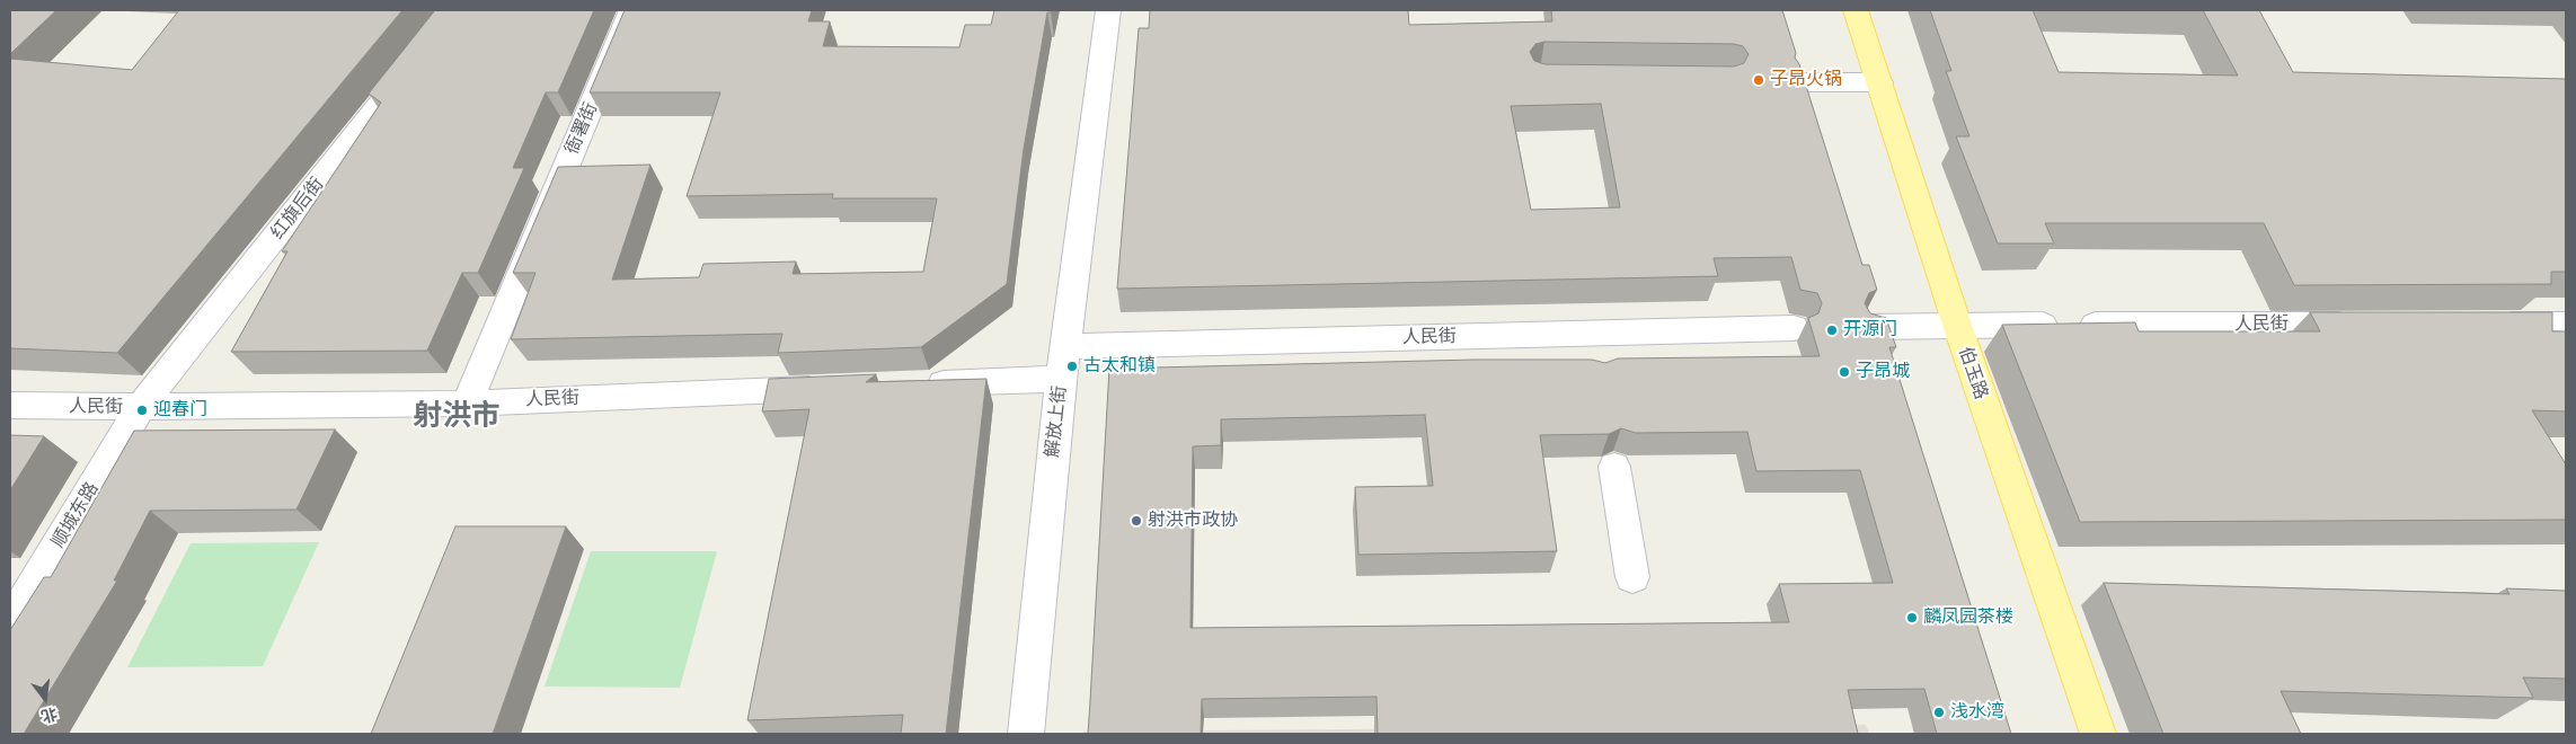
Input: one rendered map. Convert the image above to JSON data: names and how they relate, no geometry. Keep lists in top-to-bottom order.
{
  "streets": {
    "main road": ["伯玉路"],
    "street": [
      "衙署街",
      "红旗后街",
      "人民街",
      "解放上街",
      "顺城东路"
    ]
  },
  "crossings": [
    ["衙署街", "人民街"],
    ["红旗后街", "人民街"],
    ["红旗后街", "顺城东路"],
    ["人民街", "伯玉路"],
    ["人民街", "解放上街"],
    ["人民街", "顺城东路"]
  ],
  "districts": ["射洪市"],
  "places": [
    "子昂火锅",
    "开源门",
    "古太和镇",
    "子昂城",
    "迎春门",
    "射洪市政协",
    "麟凤园茶楼",
    "浅水湾"
  ],
  "north": "bottom"
}
